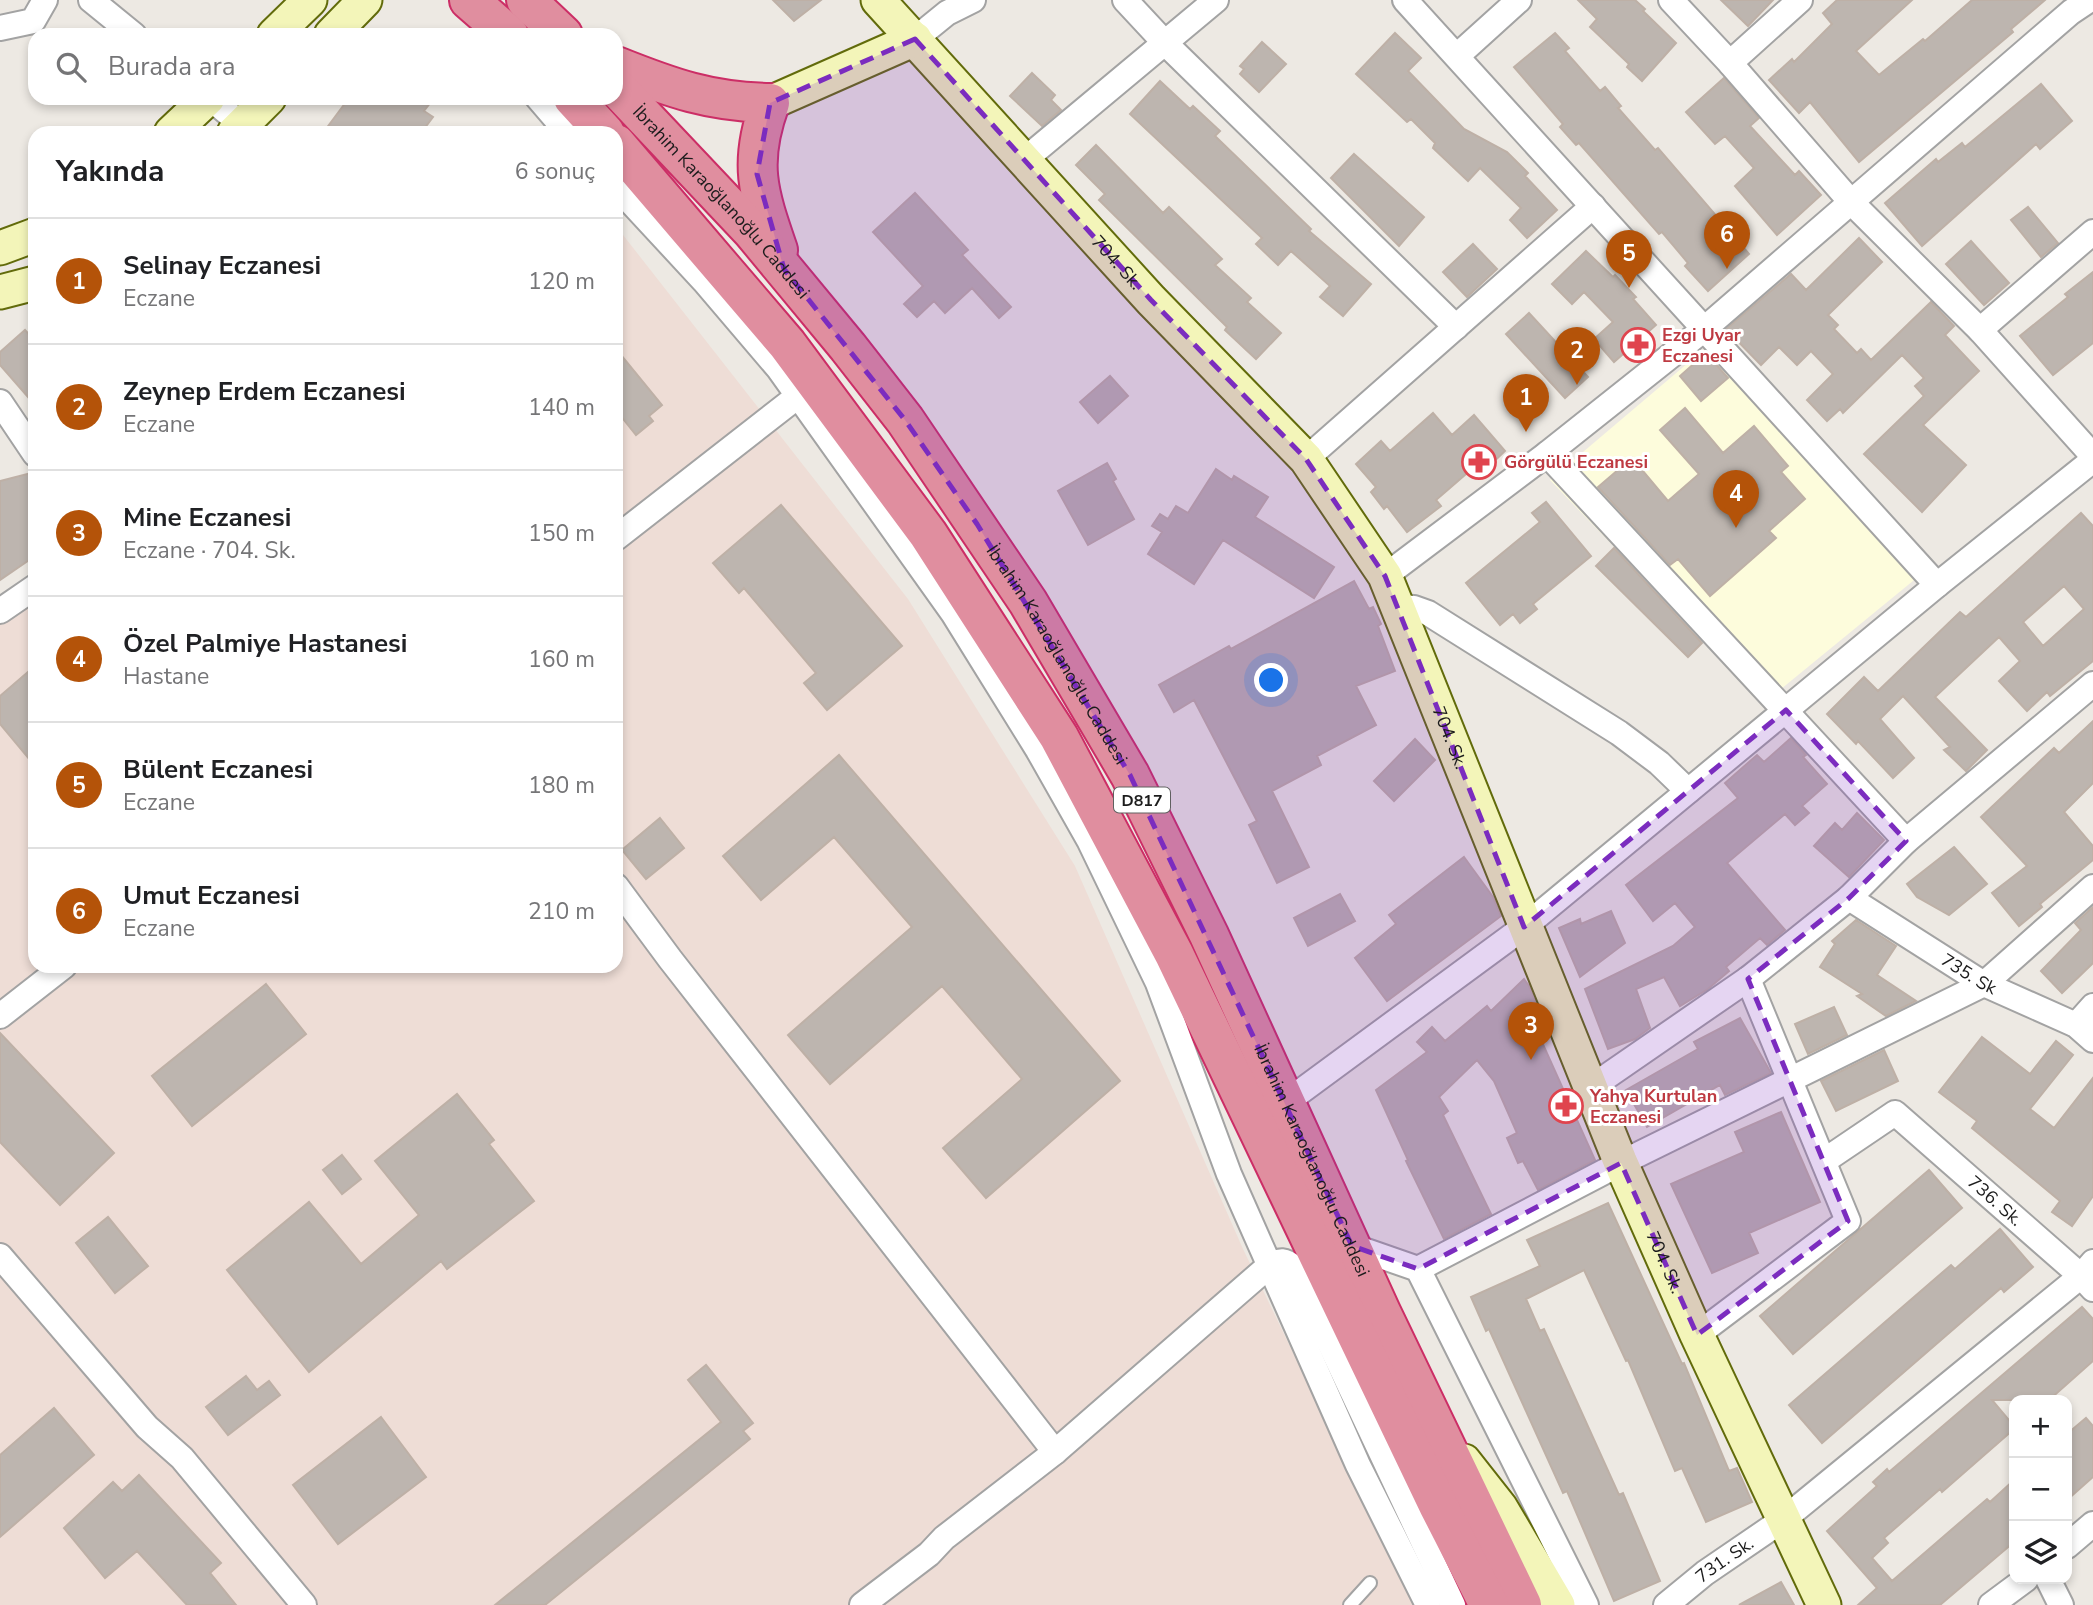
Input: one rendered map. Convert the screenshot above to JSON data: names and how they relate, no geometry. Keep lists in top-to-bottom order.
{
  "streets": {
    "highway": ["İbrahim Karaoğlanoğlu Caddesi", "D817"],
    "street": [
      "704. Sk.",
      "735. Sk",
      "736. Sk.",
      "731. Sk."
    ]
  },
  "crossings": [
    ["704. Sk.", "731. Sk."],
    ["736. Sk.", "731. Sk."]
  ],
  "places": {
    "pharmacy": ["Ezgi Uyar Eczanesi", "Görgülü Eczanesi", "Yahya Kurtulan Eczanesi"]
  },
  "page": {
    "search": "Burada ara",
    "heading": ["Yakında", "6 sonuç"],
    "pins": [
      "6",
      "5",
      "2",
      "1",
      "4",
      "3"
    ],
    "list": [
      {
        "mark": "1",
        "name": "Selinay Eczanesi",
        "note": "Eczane",
        "value": "120 m"
      },
      {
        "mark": "2",
        "name": "Zeynep Erdem Eczanesi",
        "note": "Eczane",
        "value": "140 m"
      },
      {
        "mark": "3",
        "name": "Mine Eczanesi",
        "note": "Eczane · 704. Sk.",
        "value": "150 m"
      },
      {
        "mark": "4",
        "name": "Özel Palmiye Hastanesi",
        "note": "Hastane",
        "value": "160 m"
      },
      {
        "mark": "5",
        "name": "Bülent Eczanesi",
        "note": "Eczane",
        "value": "180 m"
      },
      {
        "mark": "6",
        "name": "Umut Eczanesi",
        "note": "Eczane",
        "value": "210 m"
      }
    ],
    "map_buttons": ["+", "−"]
  }
}
